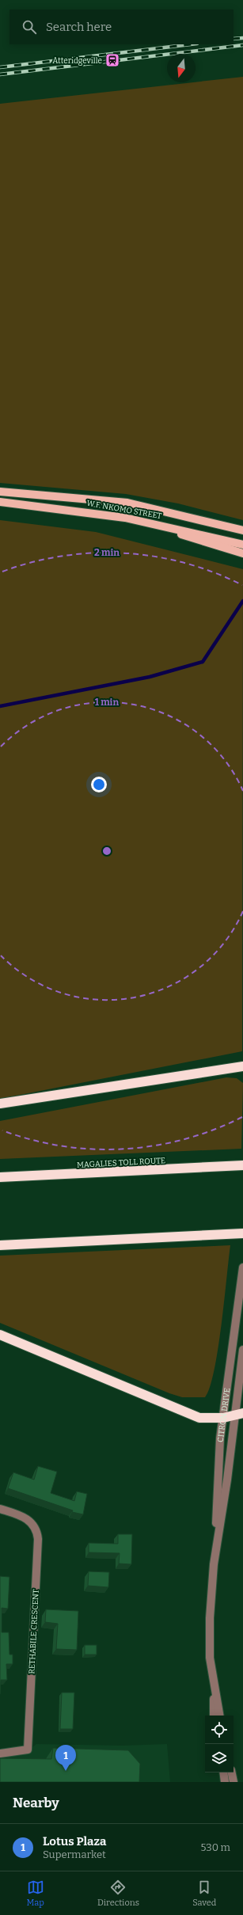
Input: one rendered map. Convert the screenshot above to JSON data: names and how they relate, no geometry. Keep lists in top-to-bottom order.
{
  "streets": {
    "highway": ["MAGALIES TOLL ROUTE"],
    "main road": ["W.F. NKOMO STREET"],
    "street": ["CITRON DRIVE", "RETHABILE CRESCENT"]
  },
  "places": {
    "station": ["Atteridgeville"]
  },
  "north": "bottom",
  "page": {
    "search": "Search here",
    "pins": "1",
    "heading": "Nearby",
    "list": [
      {
        "mark": "1",
        "name": "Lotus Plaza",
        "note": "Supermarket",
        "value": "530 m"
      }
    ],
    "nav": ["Map", "Directions", "Saved"]
  },
  "rings": ["2 min", "1 min"]
}
